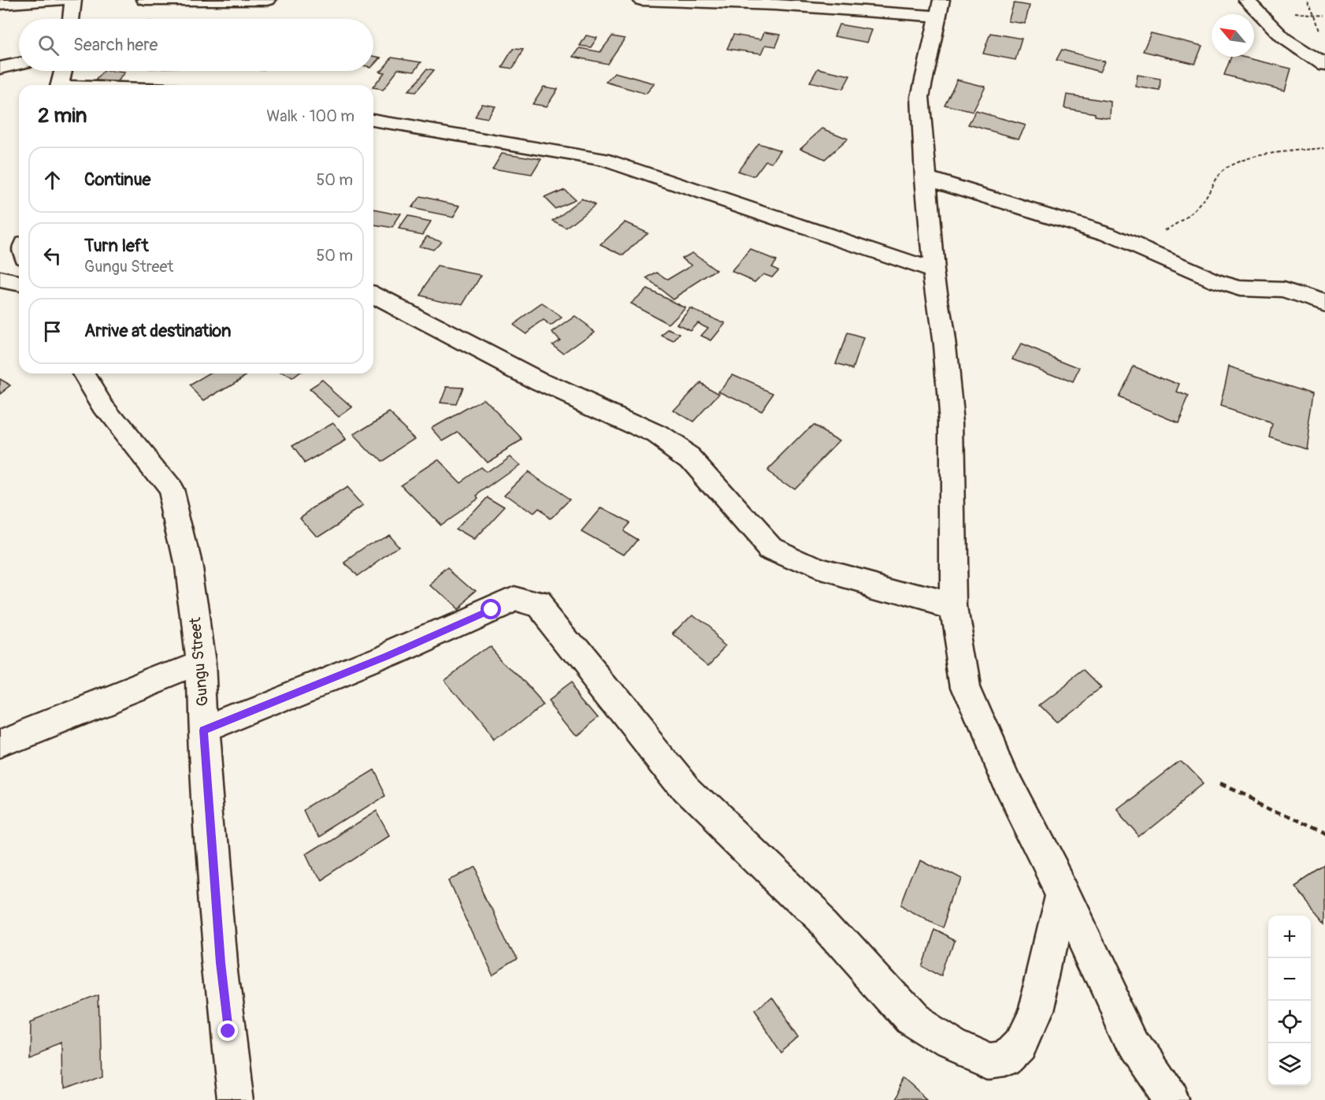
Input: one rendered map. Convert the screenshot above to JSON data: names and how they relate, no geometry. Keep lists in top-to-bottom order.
{
  "streets": {
    "street": ["Gungu Street"]
  },
  "north": "top left",
  "page": {
    "search": "Search here",
    "heading": ["2 min", "Walk · 100 m"],
    "list": [
      ["Continue", "50 m"],
      ["Turn left", "Gungu Street", "50 m"],
      "Arrive at destination"
    ],
    "map_buttons": ["+", "−"]
  }
}
